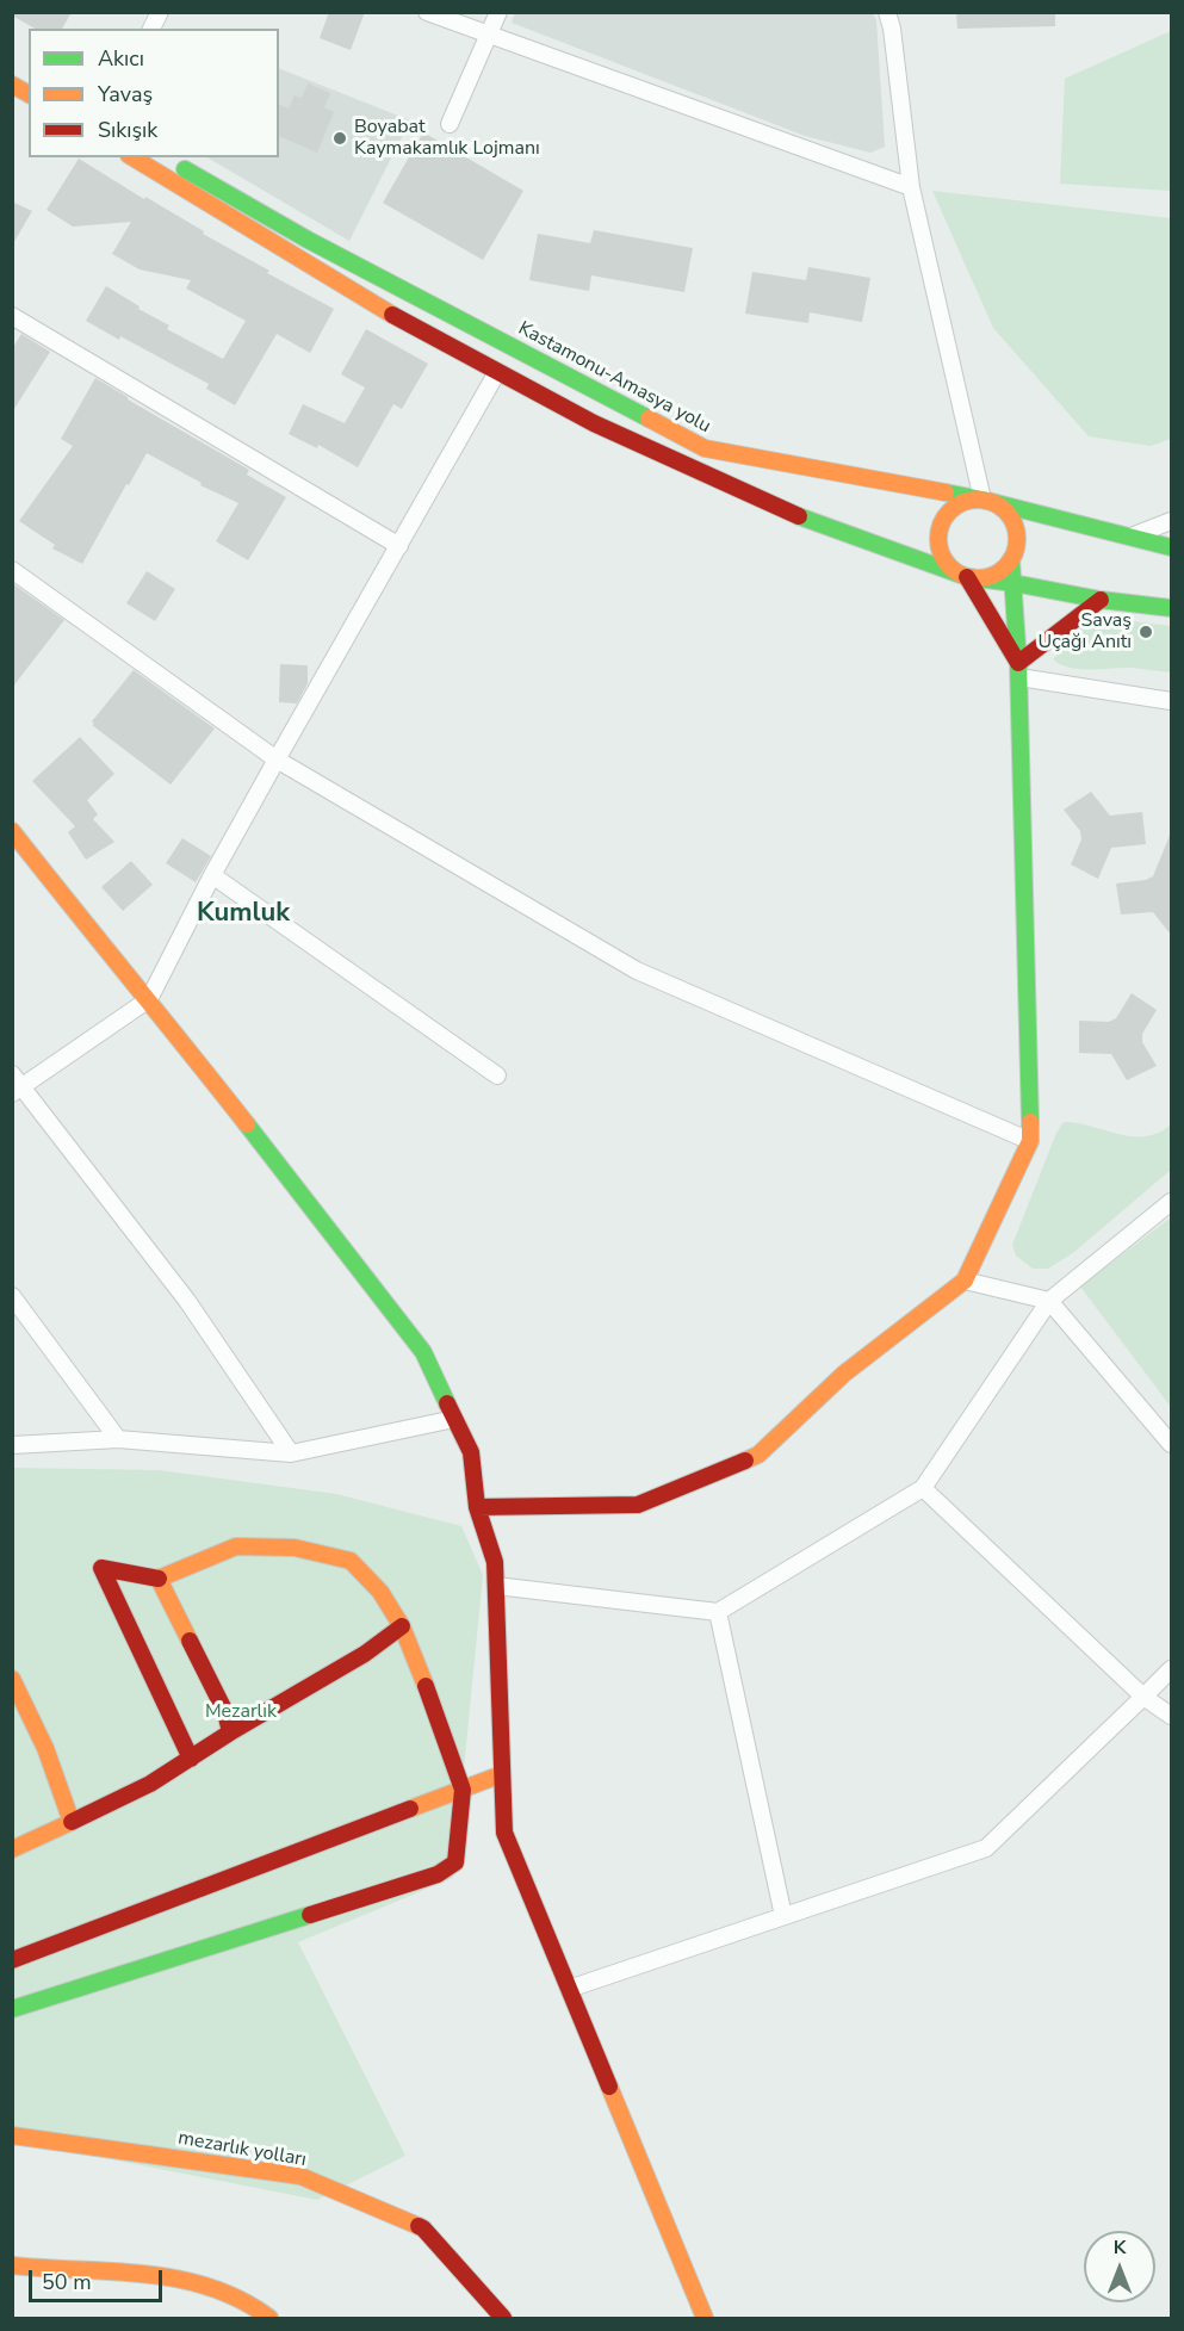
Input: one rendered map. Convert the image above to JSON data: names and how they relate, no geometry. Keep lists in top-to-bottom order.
{
  "streets": {
    "street": ["Kastamonu-Amasya yolu", "mezarlık yolları"]
  },
  "districts": ["Kumluk"],
  "parks": ["Mezarlık"],
  "places": ["Boyabat Kaymakamlık Lojmanı", "Savaş Uçağı Anıtı"],
  "legend": ["Akıcı", "Yavaş", "Sıkışık"],
  "scale_bar": "50 m",
  "north": "top"
}
